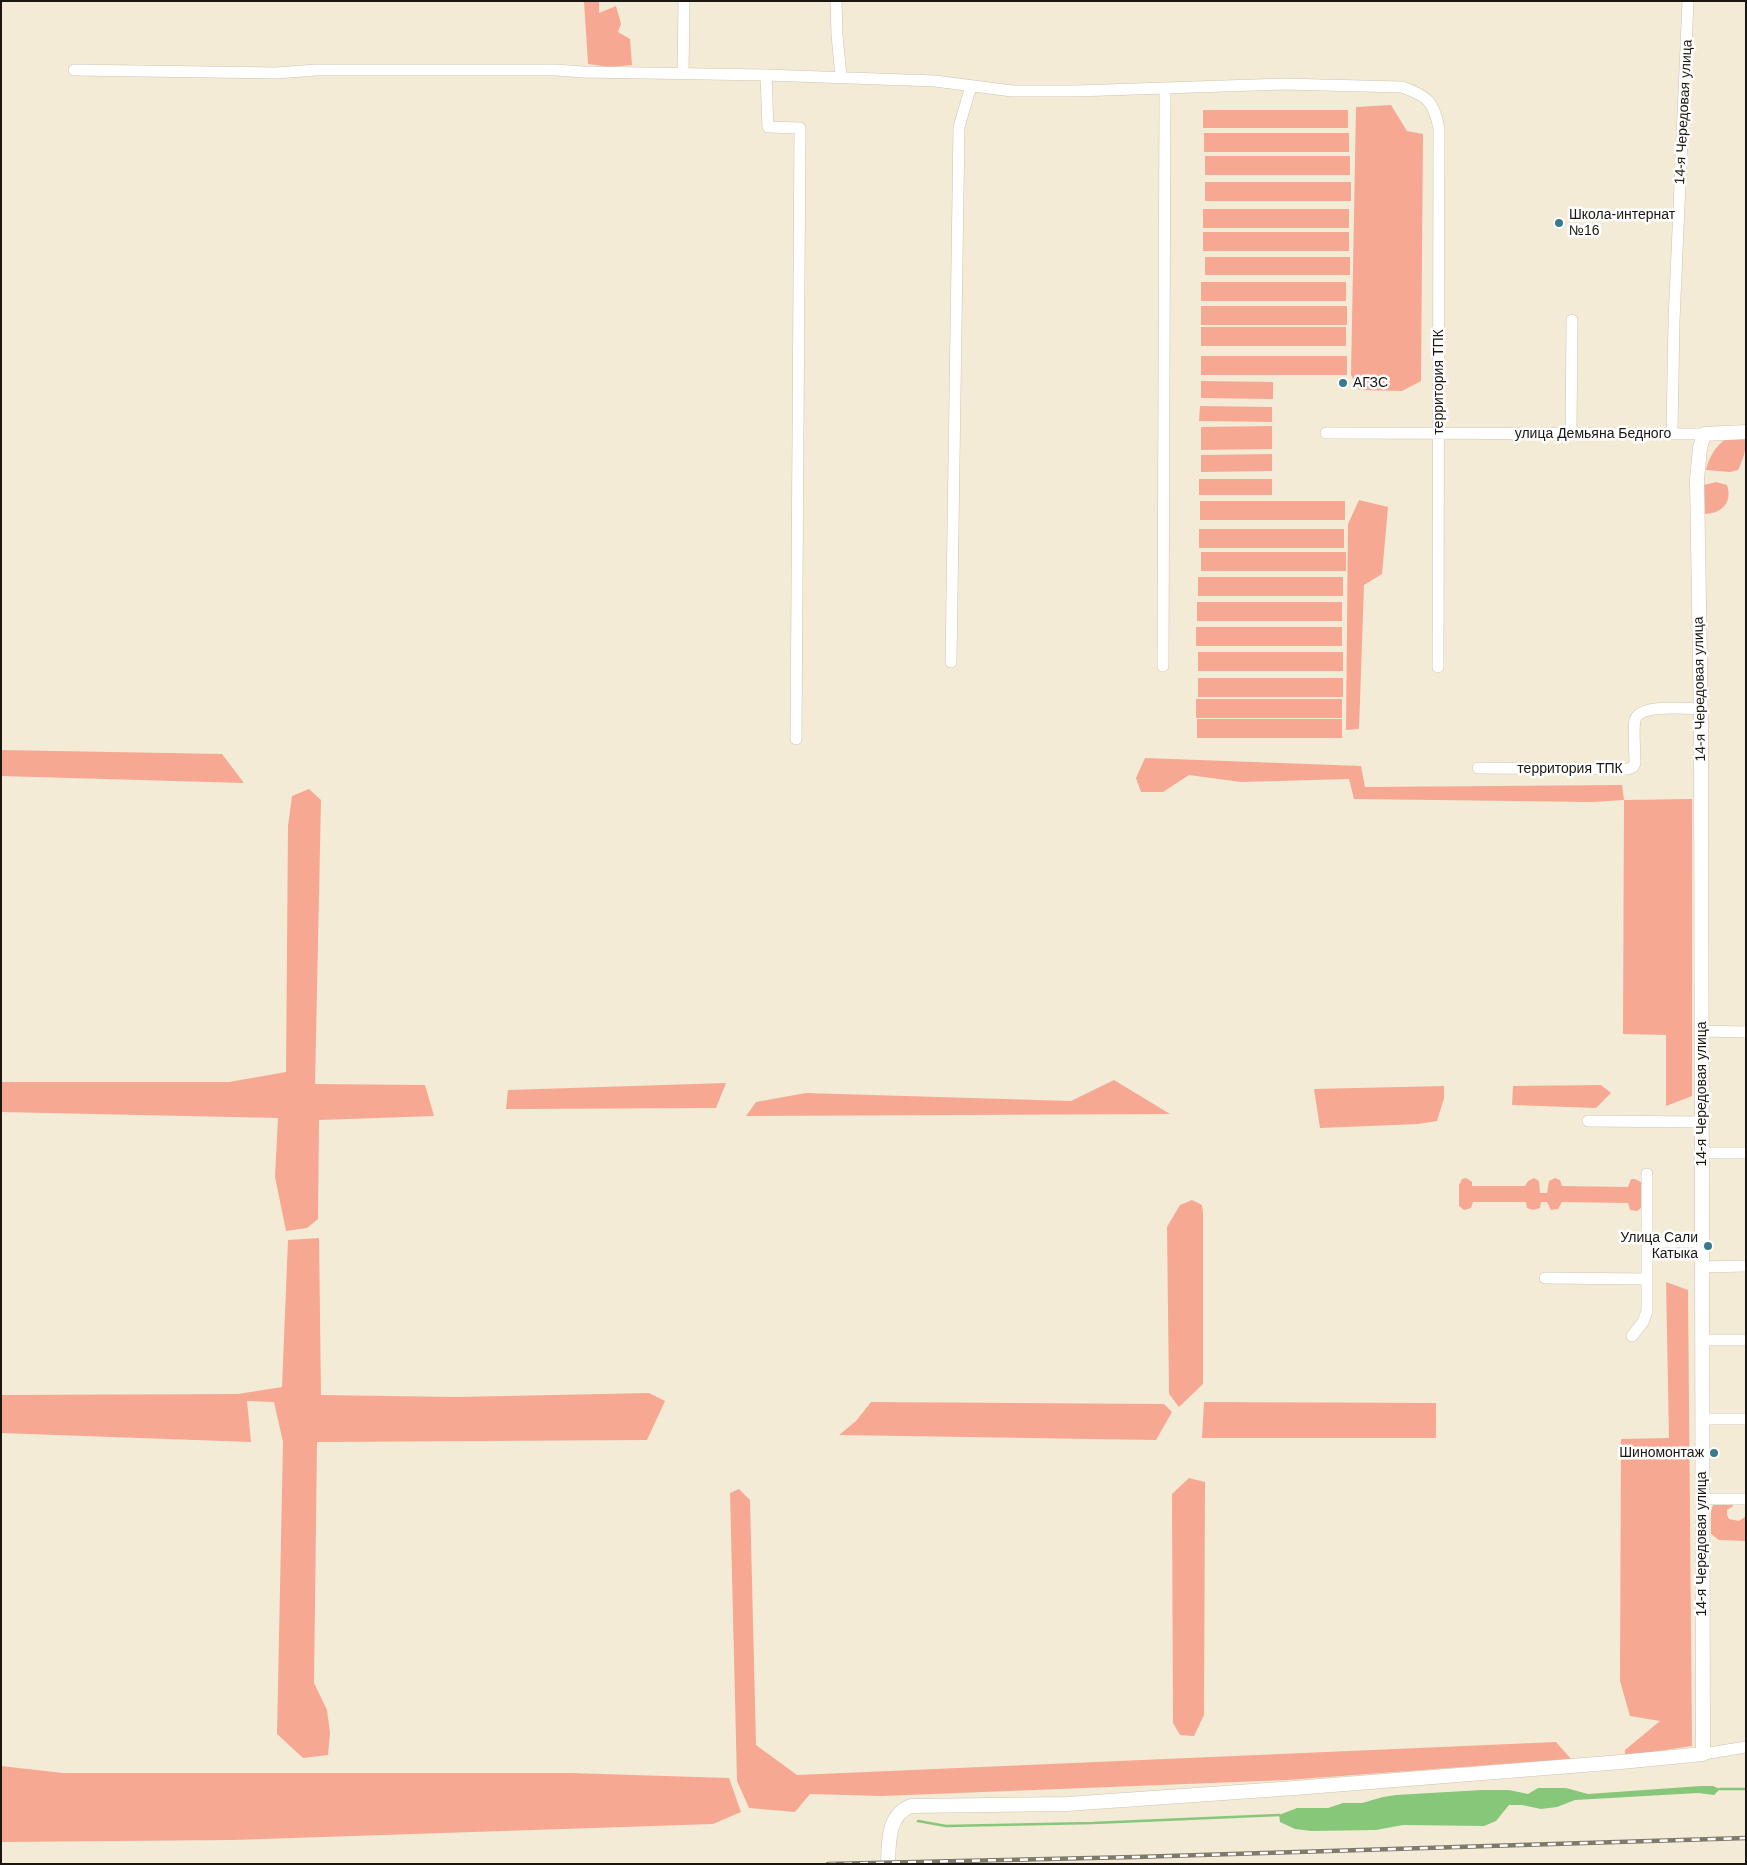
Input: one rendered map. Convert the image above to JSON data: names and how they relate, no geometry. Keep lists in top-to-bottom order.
{
  "streets": {
    "main road": ["14-я Чередовая улица", "улица Демьяна Бедного"],
    "street": ["территория ТПК"]
  },
  "crossings": [
    ["14-я Чередовая улица", "территория ТПК"],
    ["14-я Чередовая улица", "улица Демьяна Бедного"],
    ["территория ТПК", "улица Демьяна Бедного"]
  ],
  "places": [
    "Школа-интернат №16",
    "АГЗС",
    "Улица Сали Катыка",
    "Шиномонтаж"
  ]
}
